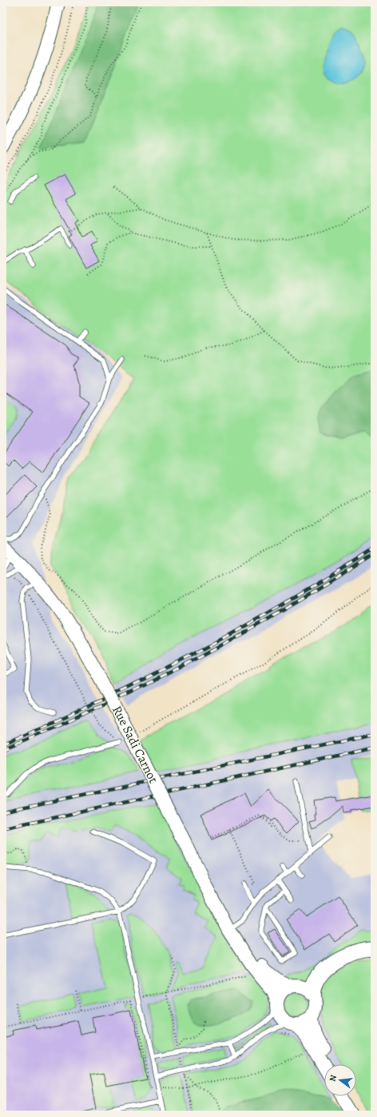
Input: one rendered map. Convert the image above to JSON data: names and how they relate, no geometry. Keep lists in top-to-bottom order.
{
  "streets": {
    "main road": ["Rue Sadi Carnot"]
  },
  "north": "left"
}
